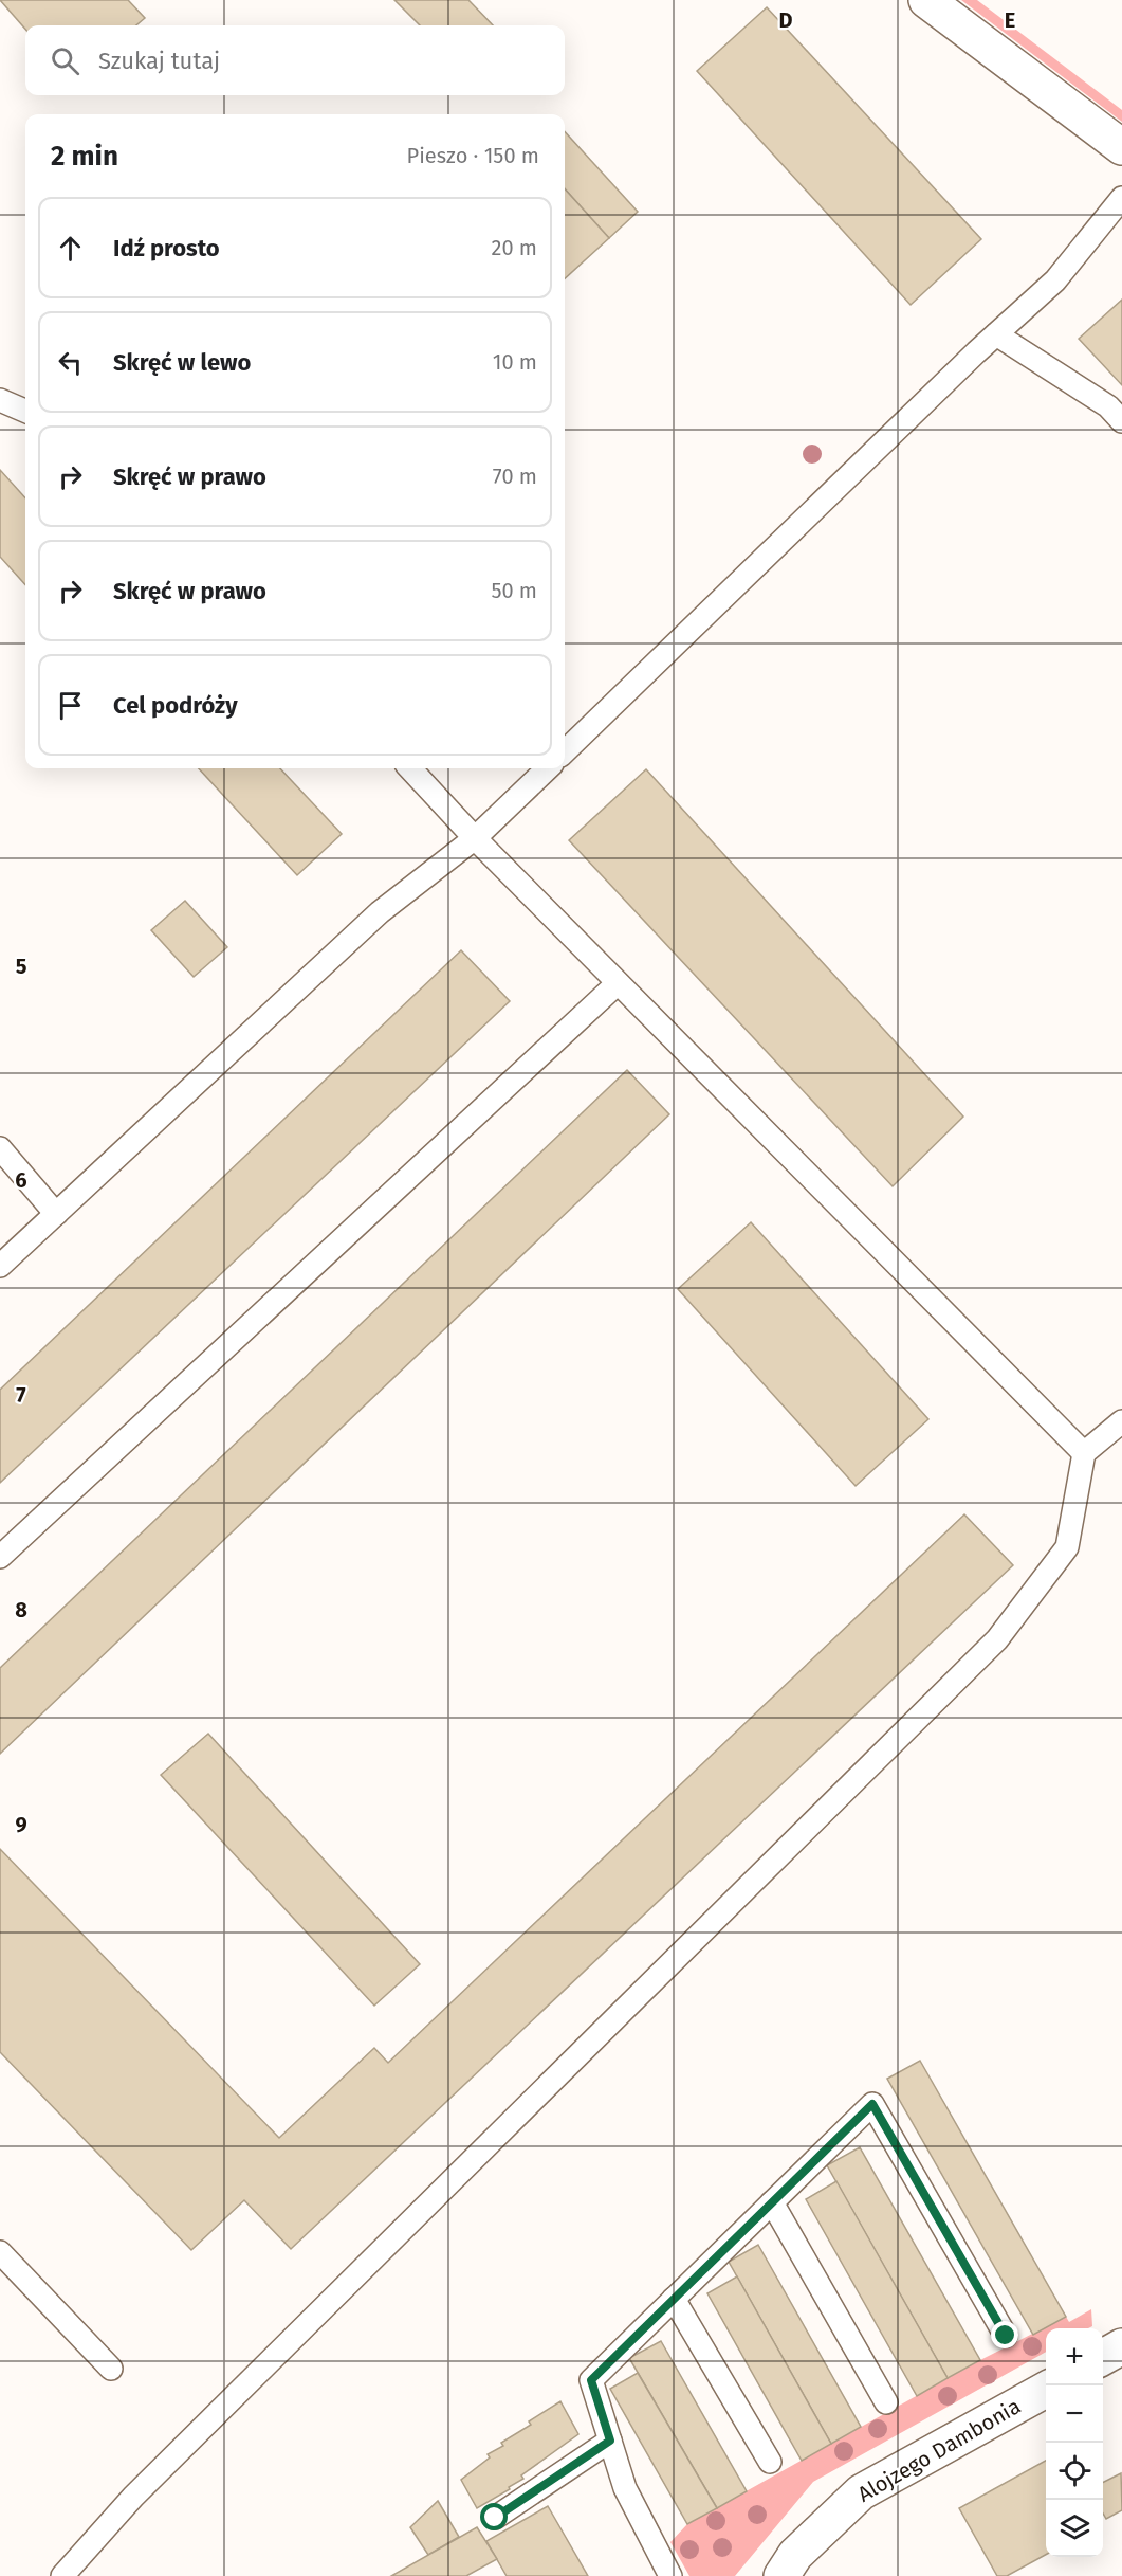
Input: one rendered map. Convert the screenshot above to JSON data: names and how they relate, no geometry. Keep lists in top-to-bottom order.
{
  "streets": {
    "street": ["Alojzego Dambonia"]
  },
  "page": {
    "search": "Szukaj tutaj",
    "heading": ["2 min", "Pieszo · 150 m"],
    "list": [
      ["Idź prosto", "20 m"],
      ["Skręć w lewo", "10 m"],
      ["Skręć w prawo", "70 m"],
      ["Skręć w prawo", "50 m"],
      "Cel podróży"
    ],
    "map_buttons": ["+", "−"]
  },
  "grid": {
    "columns": ["D", "E"],
    "rows": [
      "5",
      "6",
      "7",
      "8",
      "9"
    ]
  }
}
